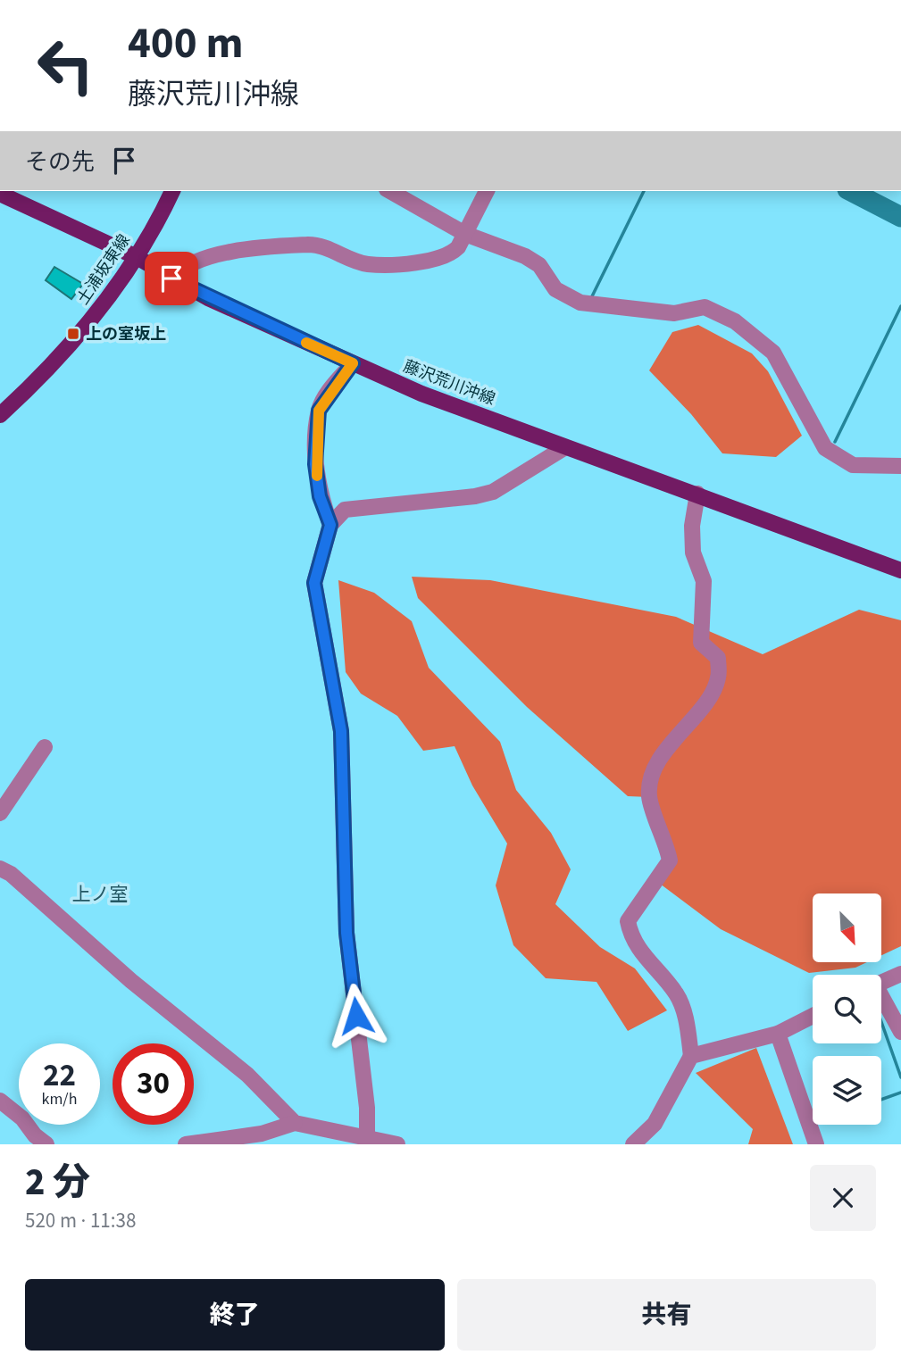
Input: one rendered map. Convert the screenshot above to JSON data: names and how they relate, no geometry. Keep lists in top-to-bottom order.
{
  "streets": {
    "main road": ["土浦坂東線", "藤沢荒川沖線"]
  },
  "crossings": [
    ["土浦坂東線", "藤沢荒川沖線"]
  ],
  "districts": ["上ノ室"],
  "places": {
    "transit": ["上の室坂上"]
  },
  "north": "bottom right",
  "page": {
    "turn": ["400 m", "藤沢荒川沖線"],
    "then": "その先",
    "speed": "22 km/h",
    "limit": "30",
    "heading": ["2 分", "520 m · 11:38"],
    "buttons": ["終了", "共有"]
  }
}
